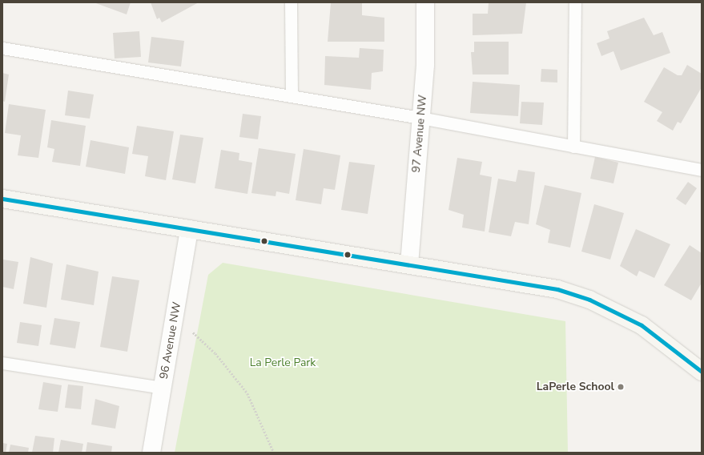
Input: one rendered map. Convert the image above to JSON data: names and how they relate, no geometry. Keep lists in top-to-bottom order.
{
  "streets": {
    "street": ["97 Avenue NW", "96 Avenue NW"]
  },
  "parks": ["La Perle Park"],
  "places": ["LaPerle School"]
}
